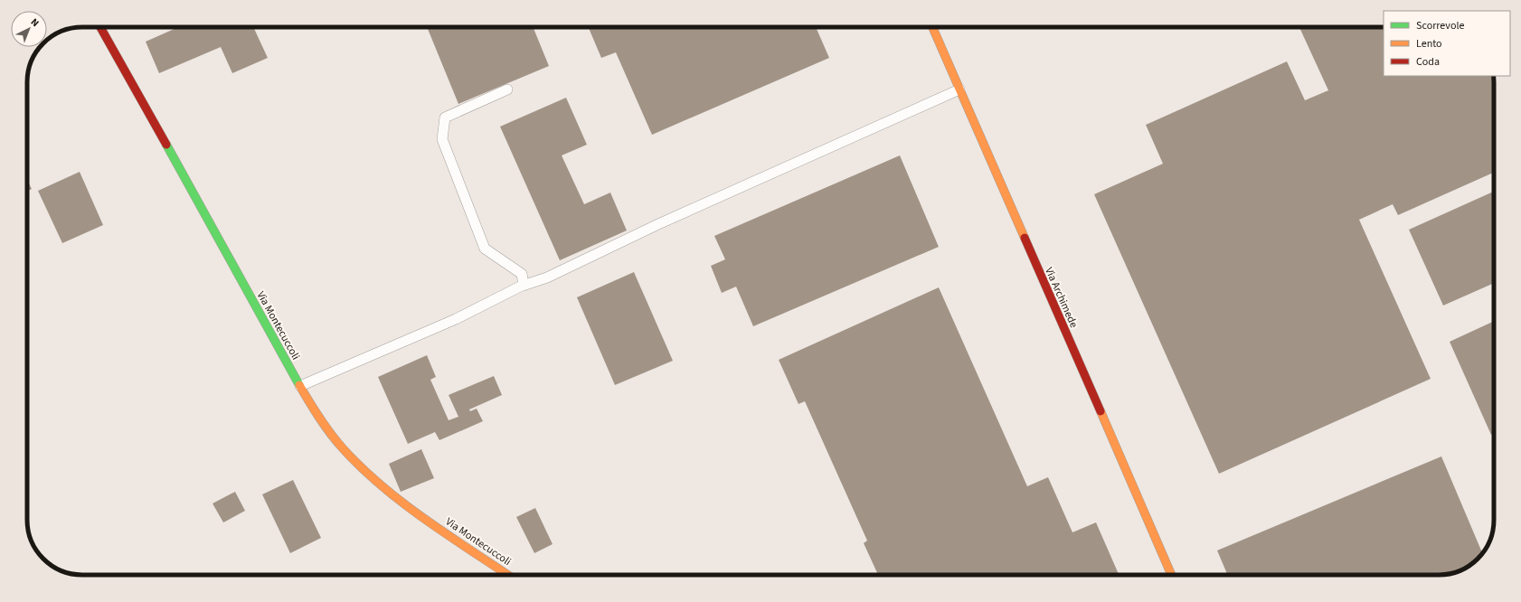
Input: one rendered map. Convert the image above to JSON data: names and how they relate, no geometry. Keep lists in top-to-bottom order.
{
  "streets": {
    "street": ["Via Archimede", "Via Montecuccoli"]
  },
  "legend": ["Scorrevole", "Lento", "Coda"],
  "north": "top right"
}
